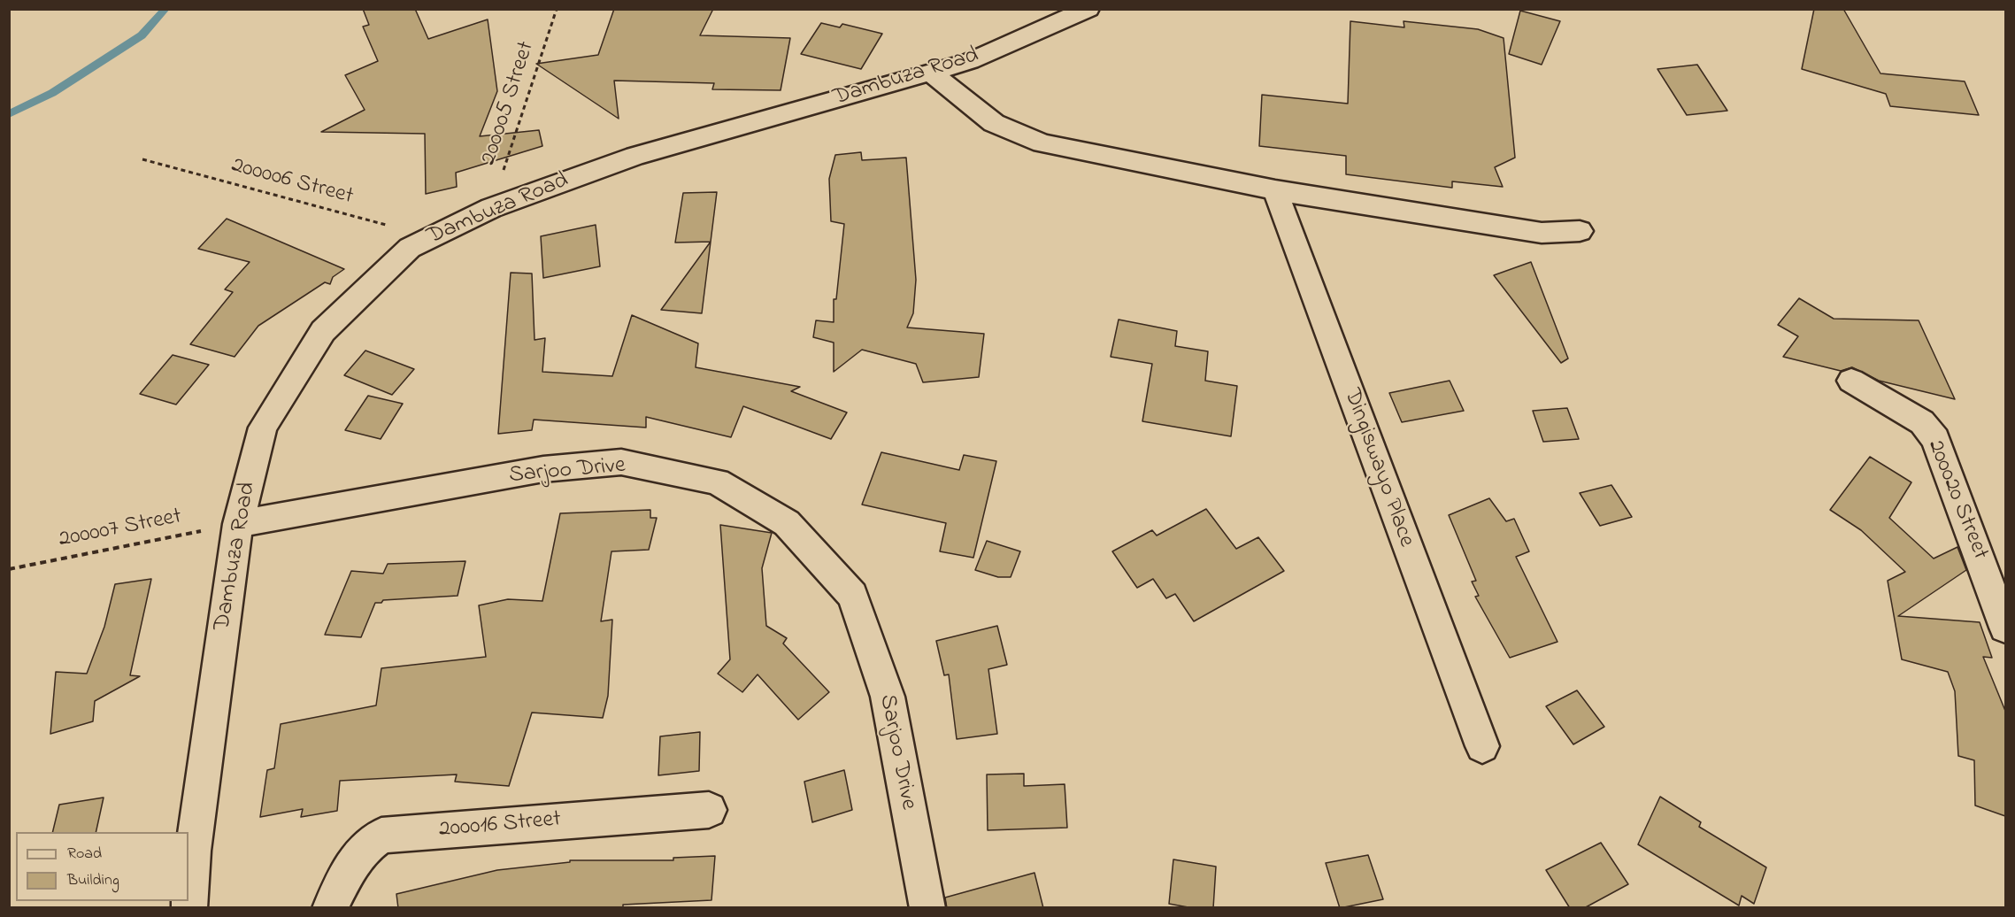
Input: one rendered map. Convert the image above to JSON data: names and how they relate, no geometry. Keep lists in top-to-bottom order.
{
  "streets": {
    "street": [
      "Dambuza Road",
      "Dingiswayo Place",
      "Sarjoo Drive",
      "200020 Street",
      "200016 Street"
    ],
    "path": ["200005 Street", "200006 Street", "200007 Street"]
  },
  "crossings": [
    ["Dambuza Road", "200005 Street"],
    ["Dambuza Road", "200006 Street"],
    ["Dambuza Road", "Sarjoo Drive"],
    ["Dambuza Road", "200007 Street"],
    ["Sarjoo Drive", "200007 Street"]
  ],
  "legend": ["Road", "Building"]
}
